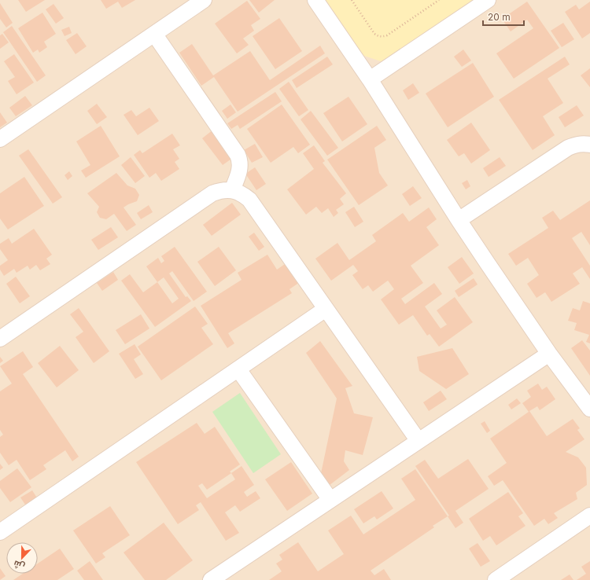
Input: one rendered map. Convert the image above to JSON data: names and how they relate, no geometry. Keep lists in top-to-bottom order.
{
  "scale_bar": "20 m",
  "north": "bottom"
}
